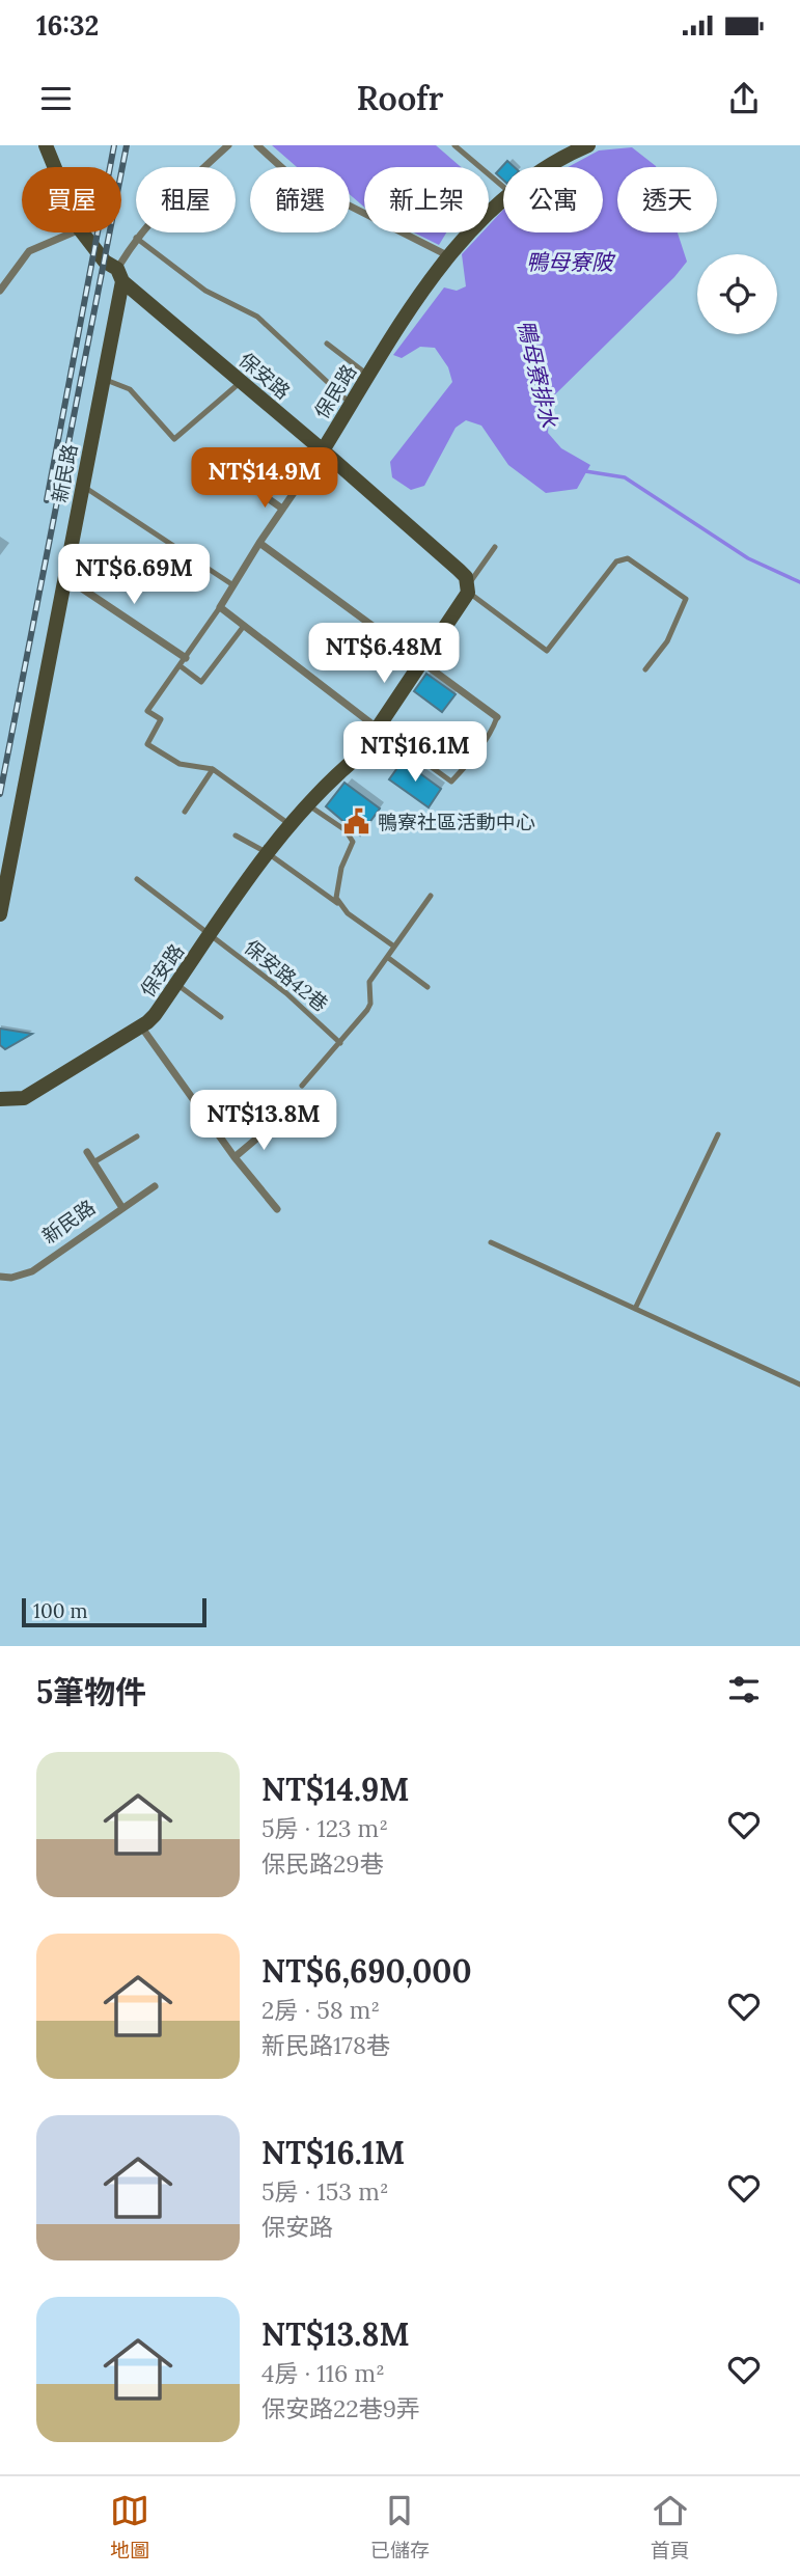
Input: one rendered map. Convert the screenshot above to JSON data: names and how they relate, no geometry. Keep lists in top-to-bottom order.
{
  "streets": {
    "street": ["保安路", "保民路", "新民路"],
    "lane": ["保安路42巷"]
  },
  "crossings": [
    ["保安路", "保民路"],
    ["保安路", "新民路"],
    ["保安路", "保安路42巷"]
  ],
  "water": ["鴨母寮陂", "鴨母寮排水"],
  "places": {
    "public building": ["鴨寮社區活動中心"]
  },
  "scale_bar": "100 m",
  "page": {
    "status": "16:32",
    "header": "Roofr",
    "chip": [
      "買屋",
      "租屋",
      "篩選",
      "新上架",
      "公寓",
      "透天"
    ],
    "price": [
      "NT$14.9M",
      "NT$6.69M",
      "NT$6.48M",
      "NT$16.1M",
      "NT$13.8M"
    ],
    "scale": "100 m",
    "heading": "5筆物件",
    "list": [
      {
        "name": "NT$14.9M",
        "note": "5房 · 123 m² · 保民路29巷"
      },
      {
        "name": "NT$6,690,000",
        "note": "2房 · 58 m² · 新民路178巷"
      },
      {
        "name": "NT$16.1M",
        "note": "5房 · 153 m² · 保安路"
      },
      {
        "name": "NT$13.8M",
        "note": "4房 · 116 m² · 保安路22巷9弄"
      }
    ],
    "tabs": ["地圖", "已儲存", "首頁"]
  }
}
